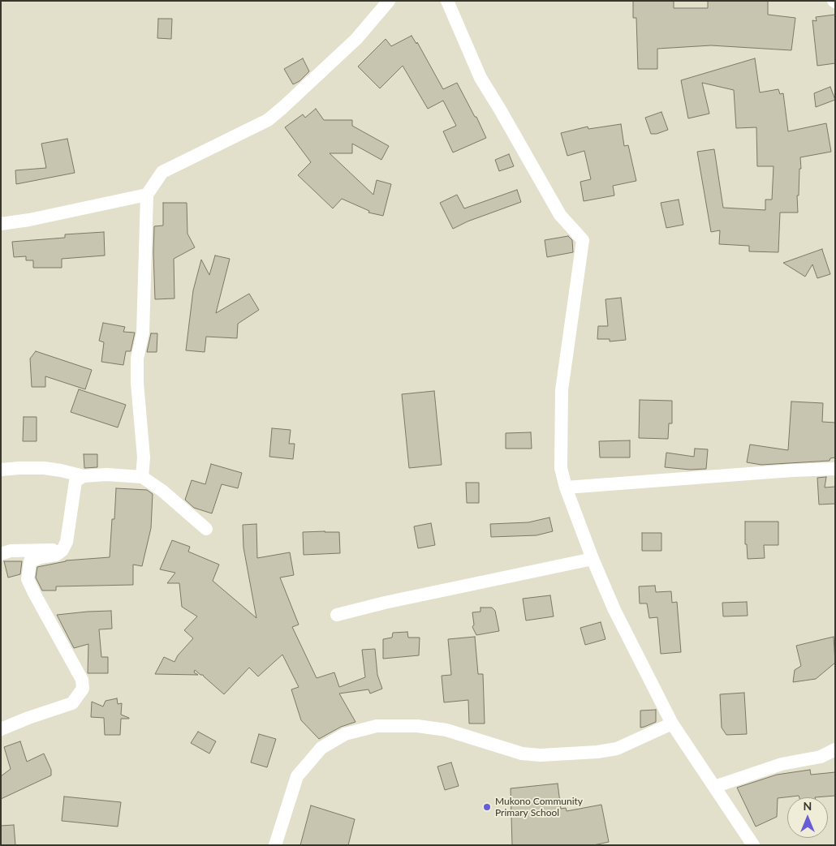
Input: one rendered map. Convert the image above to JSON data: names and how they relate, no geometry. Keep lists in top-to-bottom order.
{
  "places": ["Mukono Community Primary School"],
  "north": "top"
}
